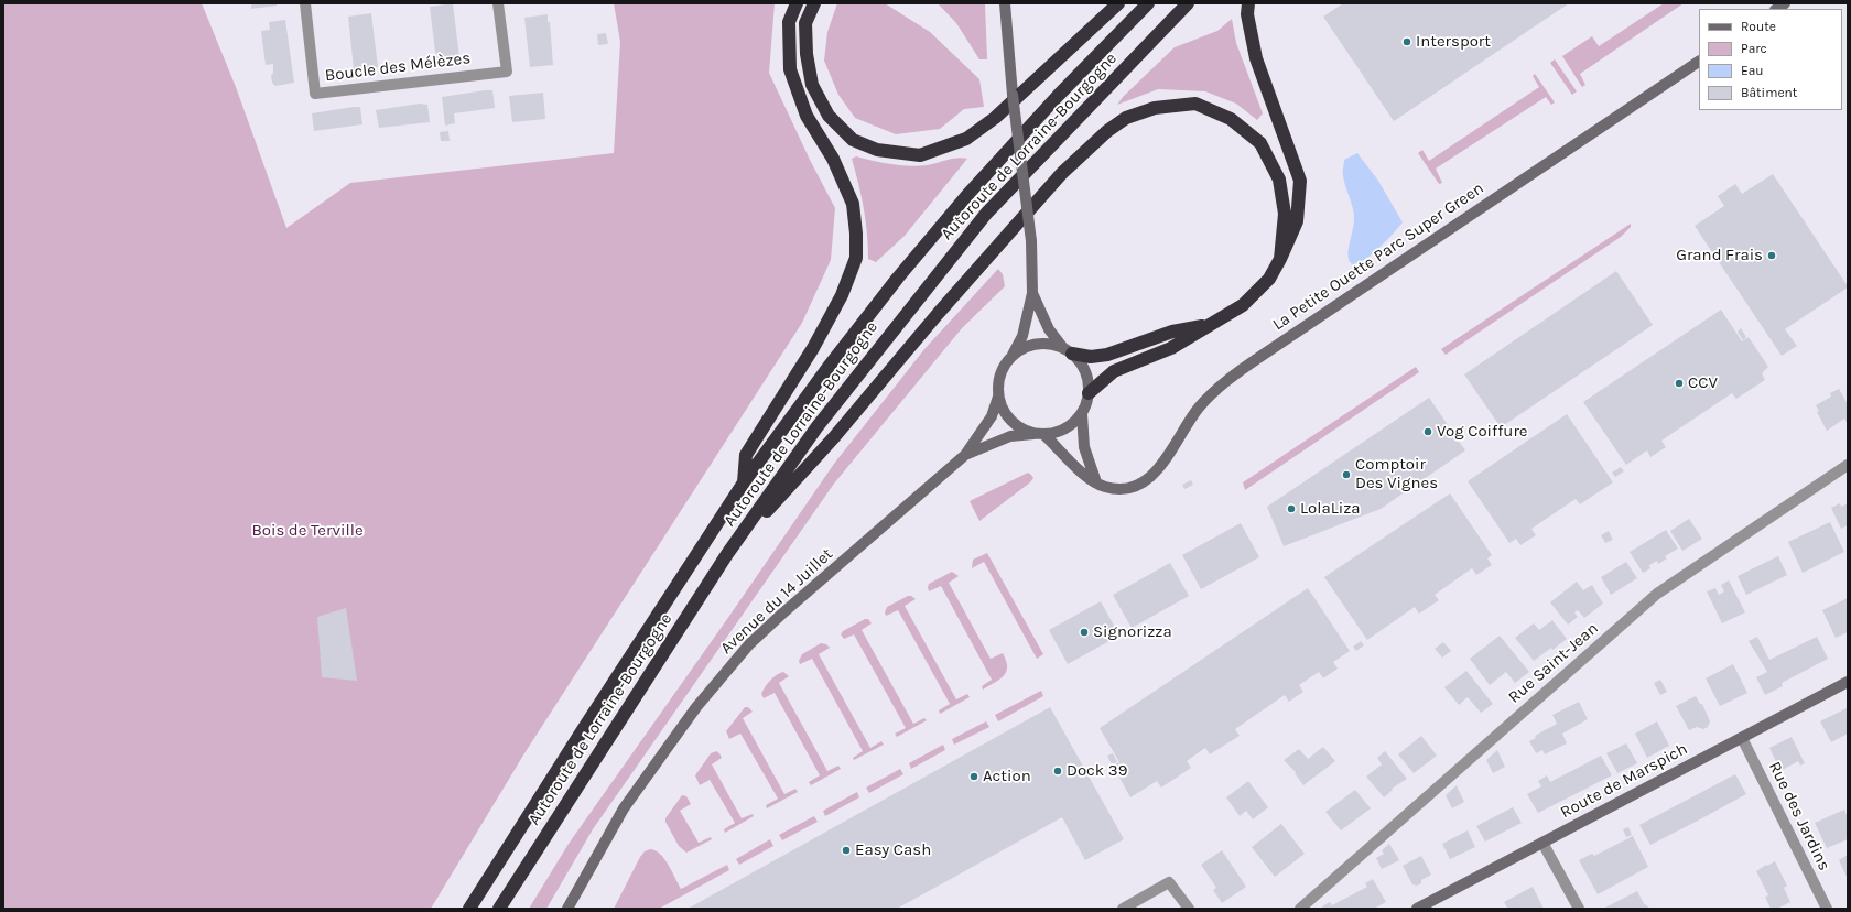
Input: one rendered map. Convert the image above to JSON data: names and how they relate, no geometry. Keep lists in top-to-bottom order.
{
  "streets": {
    "highway": ["Autoroute de Lorraine-Bourgogne"],
    "main road": ["La Petite Ouette Parc Super Green", "Avenue du 14 Juillet", "Route de Marspich"],
    "street": ["Boucle des Mélèzes", "Rue Saint-Jean", "Rue des Jardins"]
  },
  "crossings": [
    ["La Petite Ouette Parc Super Green", "Avenue du 14 Juillet"],
    ["Route de Marspich", "Rue des Jardins"]
  ],
  "parks": ["Bois de Terville"],
  "places": [
    "Intersport",
    "Grand Frais",
    "CCV",
    "Vog Coiffure",
    "Comptoir Des Vignes",
    "LolaLiza",
    "Signorizza",
    "Dock 39",
    "Action",
    "Easy Cash"
  ],
  "legend": [
    "Route",
    "Parc",
    "Eau",
    "Bâtiment"
  ]
}
